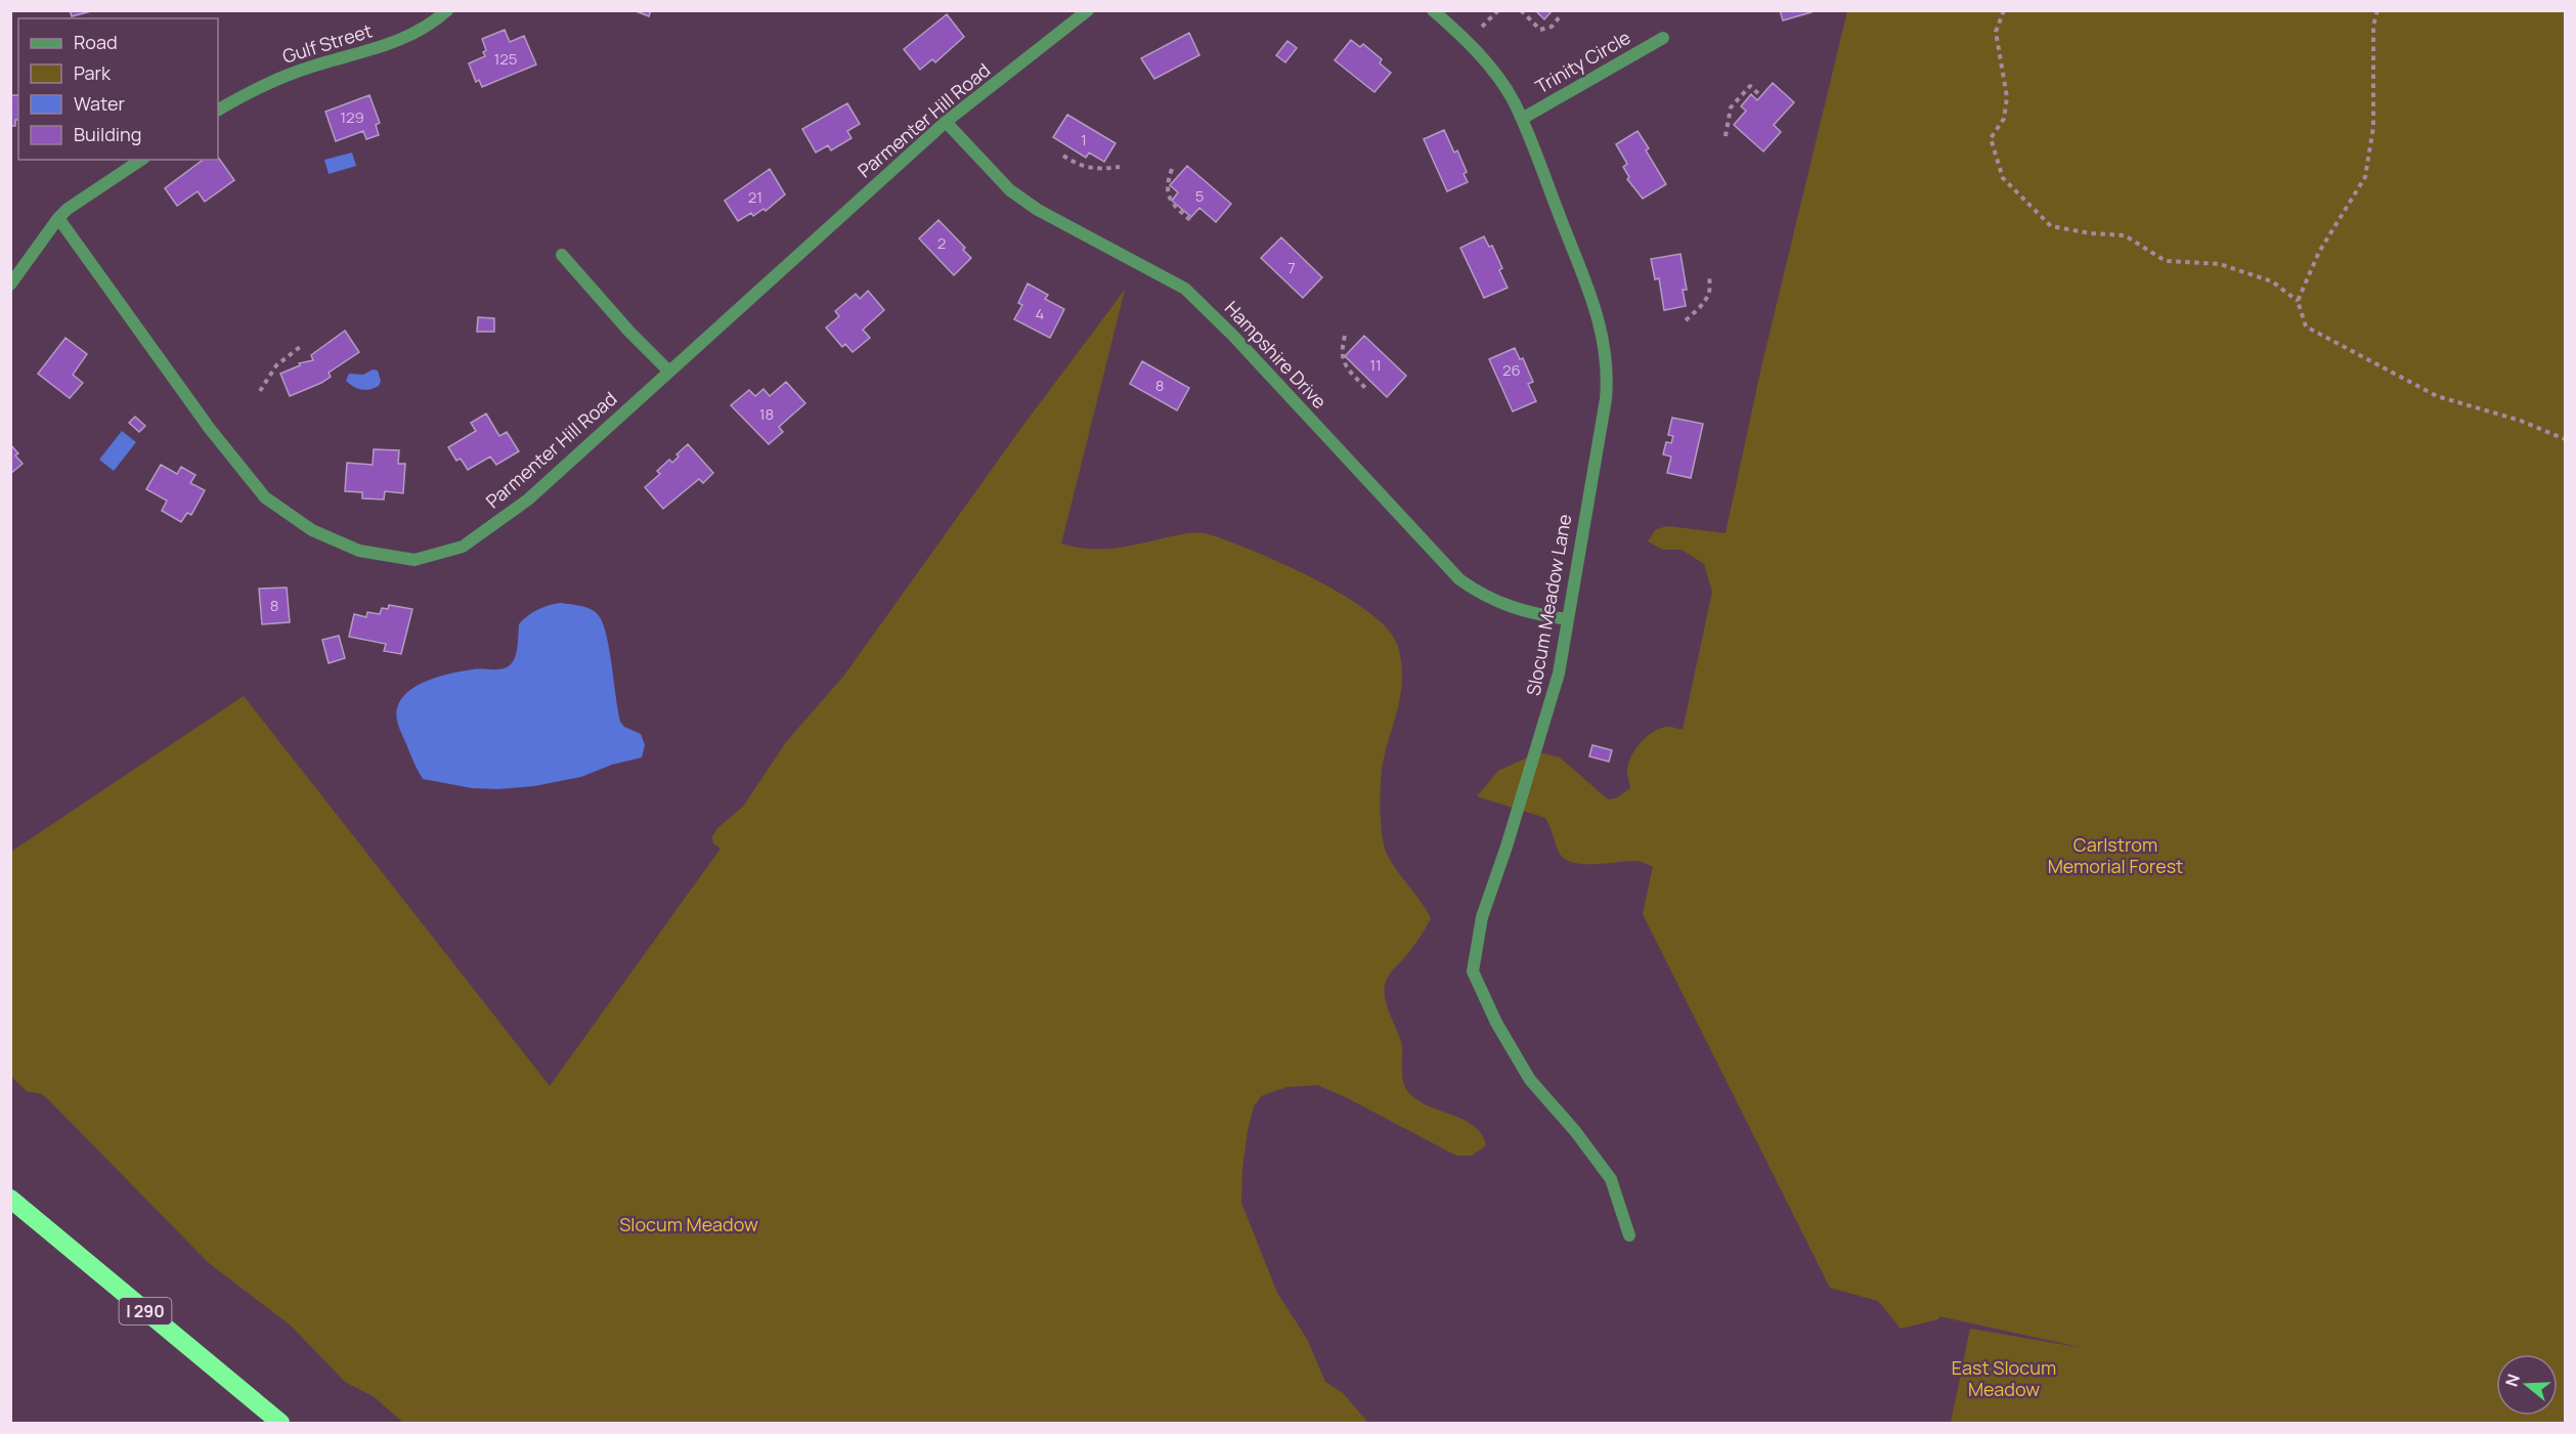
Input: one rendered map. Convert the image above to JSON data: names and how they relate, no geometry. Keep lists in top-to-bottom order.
{
  "streets": {
    "highway": ["I 290"],
    "street": [
      "Gulf Street",
      "Trinity Circle",
      "Parmenter Hill Road",
      "Hampshire Drive",
      "Slocum Meadow Lane"
    ]
  },
  "crossings": [
    ["Trinity Circle", "Slocum Meadow Lane"],
    ["Parmenter Hill Road", "Hampshire Drive"],
    ["Hampshire Drive", "Slocum Meadow Lane"]
  ],
  "parks": ["Carlstrom Memorial Forest", "Slocum Meadow", "East Slocum Meadow"],
  "house_numbers": [
    "125",
    "129",
    "1",
    "5",
    "21",
    "2",
    "7",
    "4",
    "11",
    "26",
    "8",
    "18",
    "8"
  ],
  "legend": [
    "Road",
    "Park",
    "Water",
    "Building"
  ],
  "north": "left"
}
